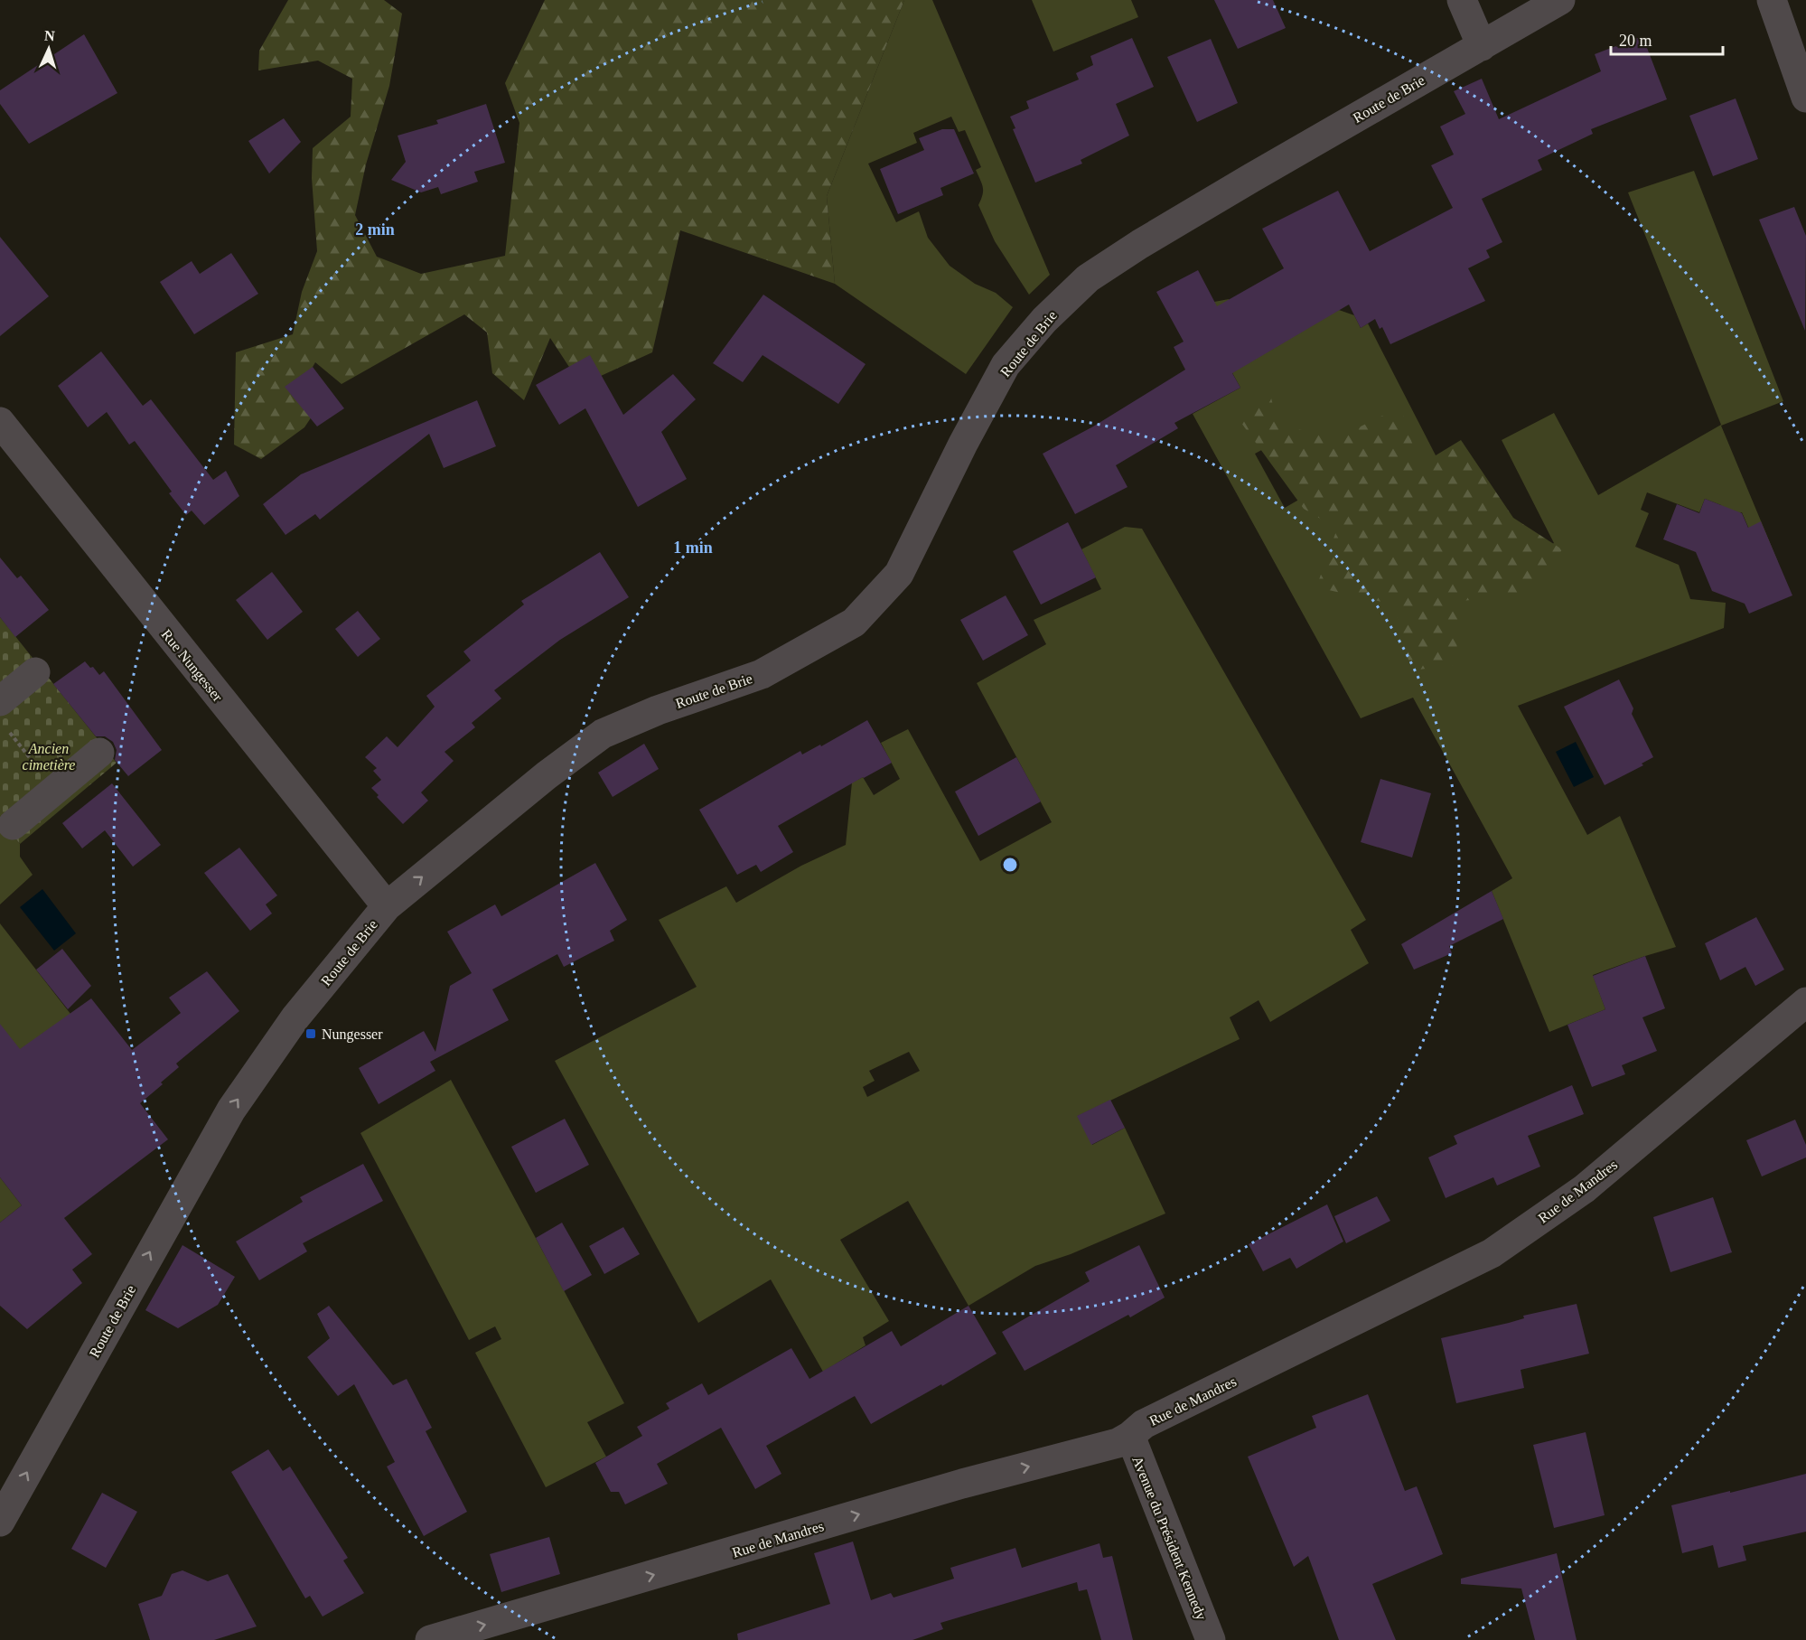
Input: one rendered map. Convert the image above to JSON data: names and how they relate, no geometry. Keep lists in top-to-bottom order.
{
  "streets": {
    "street": [
      "Route de Brie",
      "Rue Nungesser",
      "Rue de Mandres",
      "Avenue du Président Kennedy"
    ]
  },
  "crossings": [
    ["Route de Brie", "Rue Nungesser"],
    ["Rue de Mandres", "Avenue du Président Kennedy"]
  ],
  "one_way": ["Route de Brie", "Rue de Mandres"],
  "parks": ["Ancien cimetière"],
  "places": {
    "transit": ["Nungesser"]
  },
  "scale_bar": "20 m",
  "north": "top",
  "rings": ["2 min", "1 min"]
}
